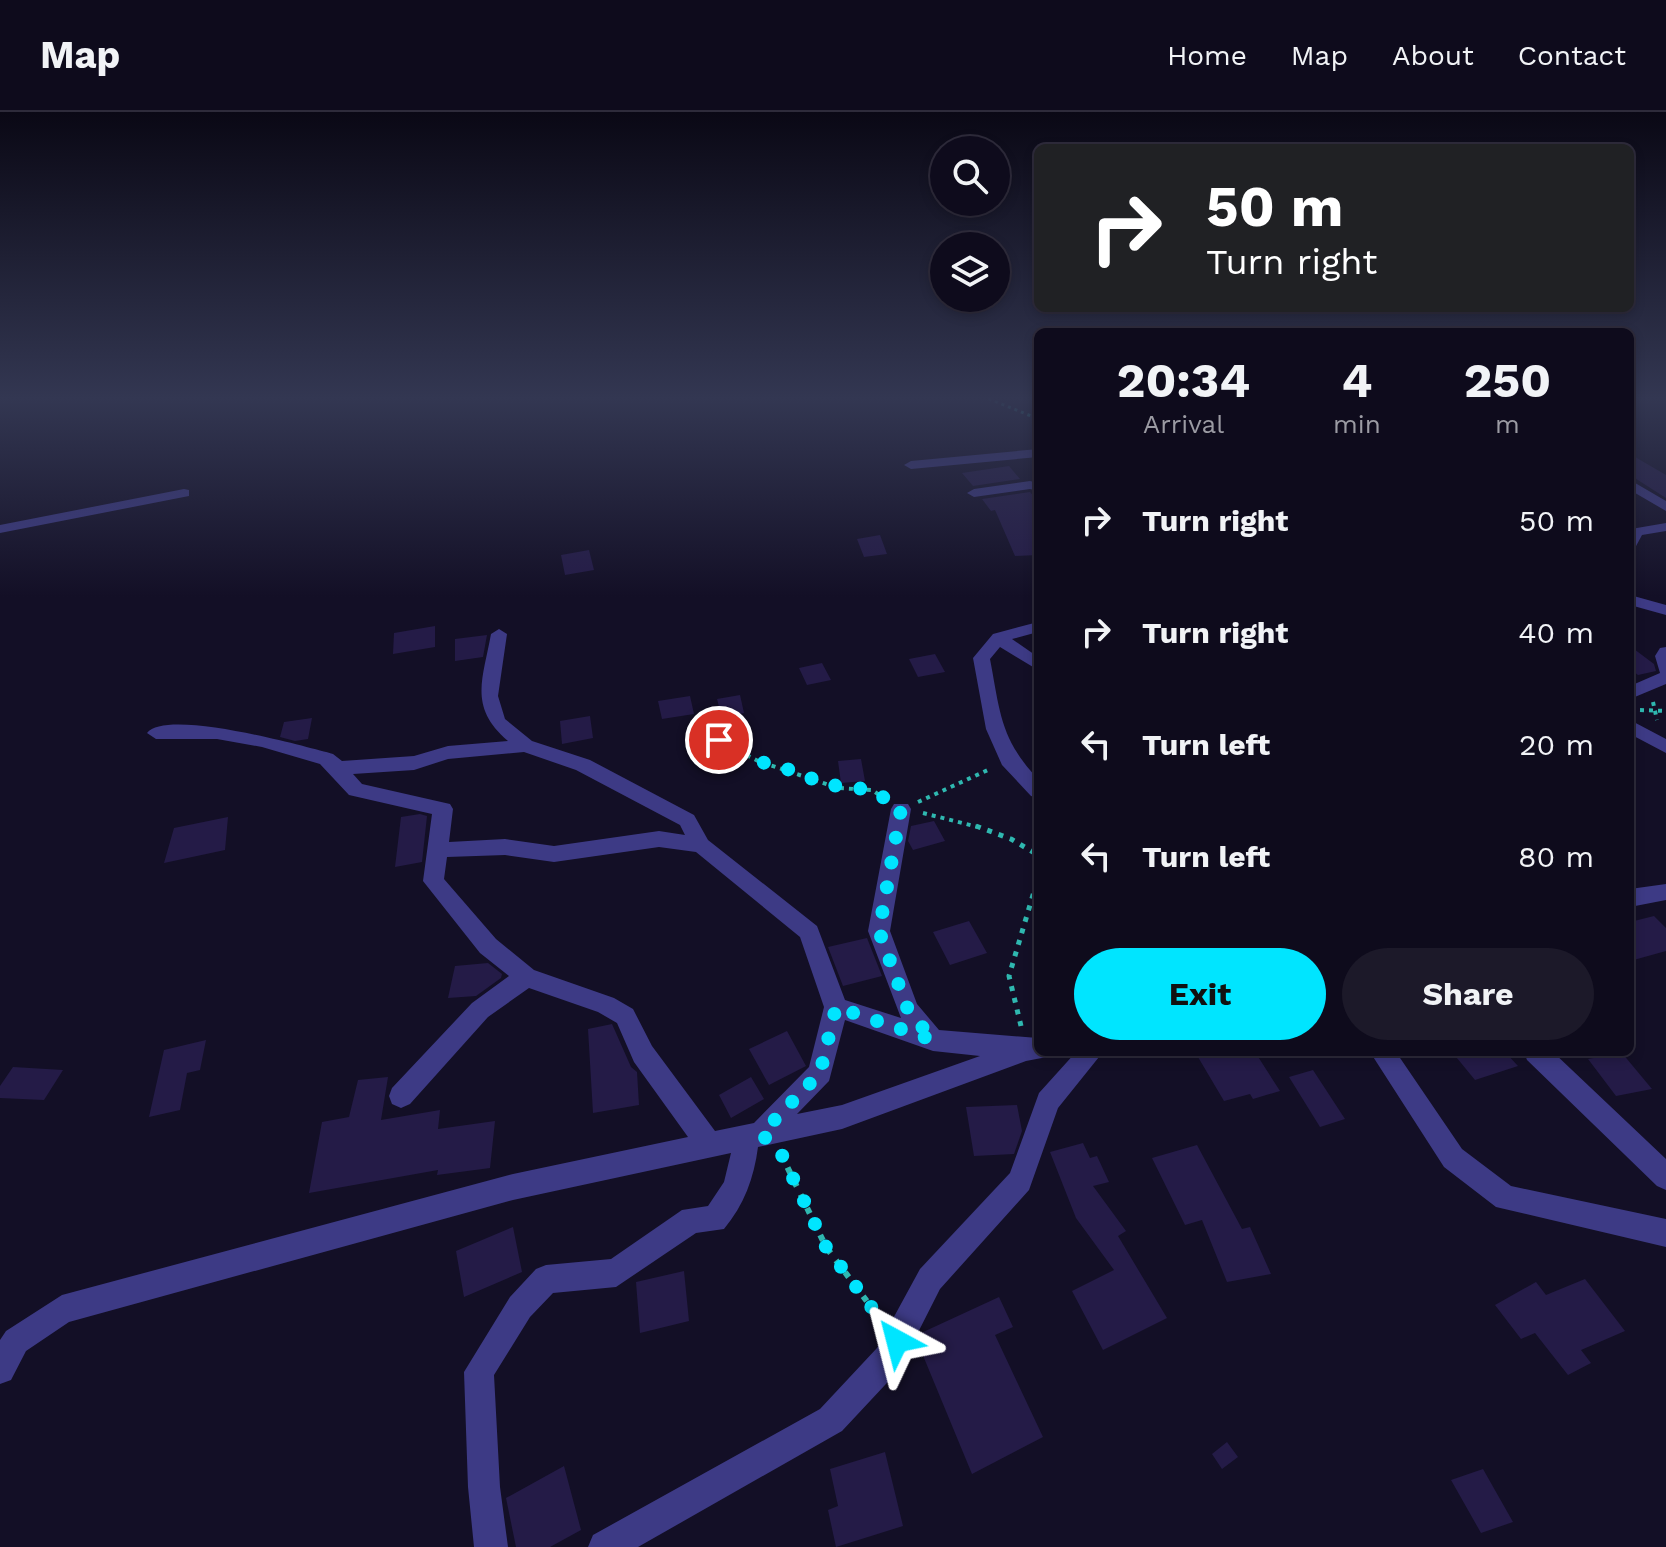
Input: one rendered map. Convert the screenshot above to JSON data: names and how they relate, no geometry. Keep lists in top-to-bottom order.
{
  "page": {
    "header": "Map",
    "nav": [
      "Home",
      "Map",
      "About",
      "Contact"
    ],
    "turn": ["50 m", "Turn right"],
    "eta": [
      "20:34",
      "Arrival",
      "4",
      "min",
      "250",
      "m"
    ],
    "list": [
      {
        "name": "Turn right",
        "value": "50 m"
      },
      {
        "name": "Turn right",
        "value": "40 m"
      },
      {
        "name": "Turn left",
        "value": "20 m"
      },
      {
        "name": "Turn left",
        "value": "80 m"
      }
    ],
    "buttons": ["Exit", "Share"]
  }
}
